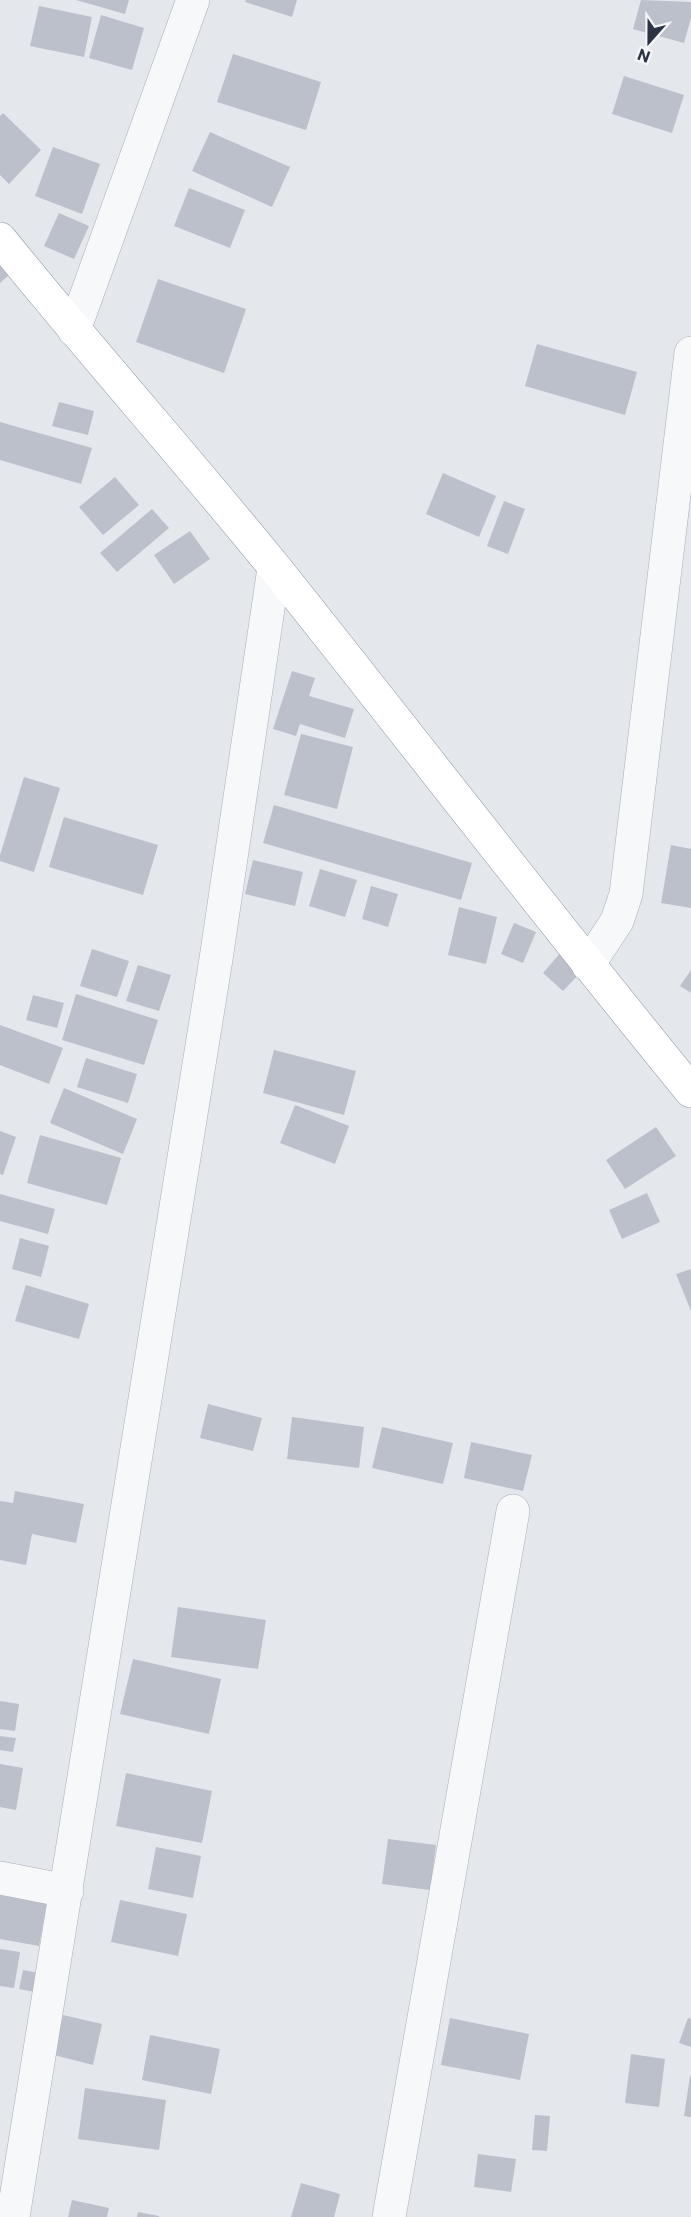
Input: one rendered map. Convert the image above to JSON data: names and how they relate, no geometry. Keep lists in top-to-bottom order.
{
  "north": "bottom"
}
